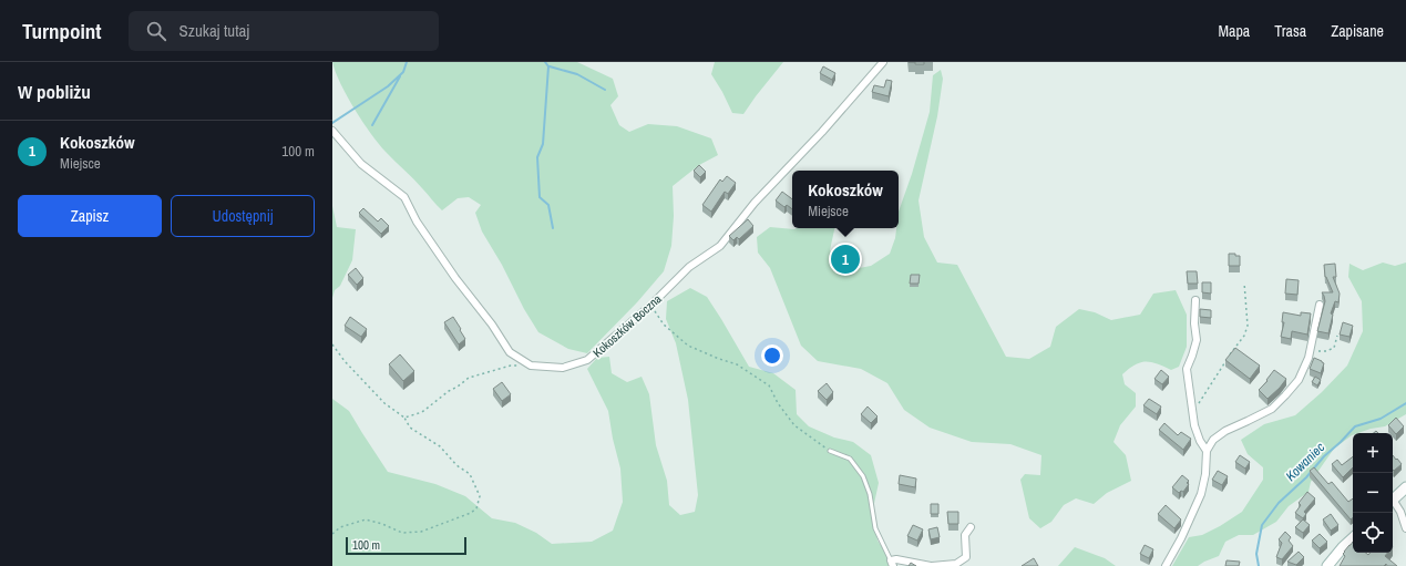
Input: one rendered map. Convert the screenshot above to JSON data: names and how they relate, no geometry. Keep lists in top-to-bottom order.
{
  "streets": {
    "street": ["Kokoszków Boczna"]
  },
  "water": ["Kowaniec"],
  "scale_bar": "100 m",
  "page": {
    "header": "Turnpoint",
    "search": "Szukaj tutaj",
    "nav": ["Mapa", "Trasa", "Zapisane"],
    "heading": "W pobliżu",
    "list": [
      {
        "mark": "1",
        "name": "Kokoszków",
        "note": "Miejsce",
        "value": "100 m"
      }
    ],
    "popup": ["Kokoszków", "Miejsce"],
    "buttons": ["Zapisz", "Udostępnij"],
    "pins": "1",
    "map_buttons": ["+", "−"],
    "scale": "100 m"
  }
}
